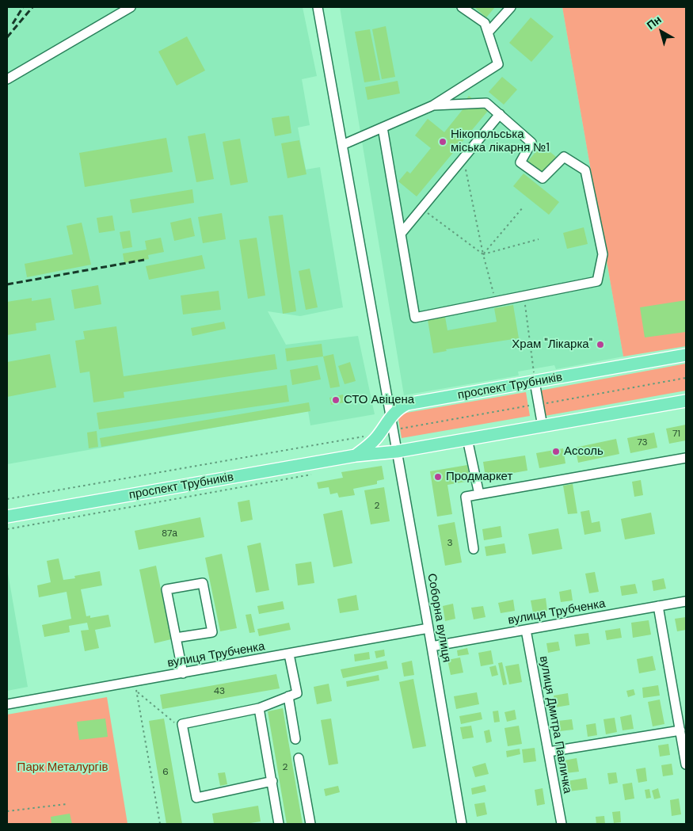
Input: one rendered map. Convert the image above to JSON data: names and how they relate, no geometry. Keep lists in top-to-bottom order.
{
  "streets": {
    "main road": ["проспект Трубників"],
    "street": ["вулиця Трубченка", "Соборна вулиця", "вулиця Дмитра Павличка"]
  },
  "crossings": [
    ["проспект Трубників", "Соборна вулиця"],
    ["вулиця Трубченка", "Соборна вулиця"],
    ["вулиця Трубченка", "вулиця Дмитра Павличка"]
  ],
  "parks": ["Парк Металургів"],
  "places": [
    "Нікопольська міська лікарня №1",
    "Храм \"Лікарка\"",
    "СТО Авіцена",
    "Ассоль",
    "Продмаркет"
  ],
  "house_numbers": [
    "71",
    "73",
    "2",
    "87а",
    "3",
    "43",
    "2",
    "6"
  ],
  "north": "top left"
}
